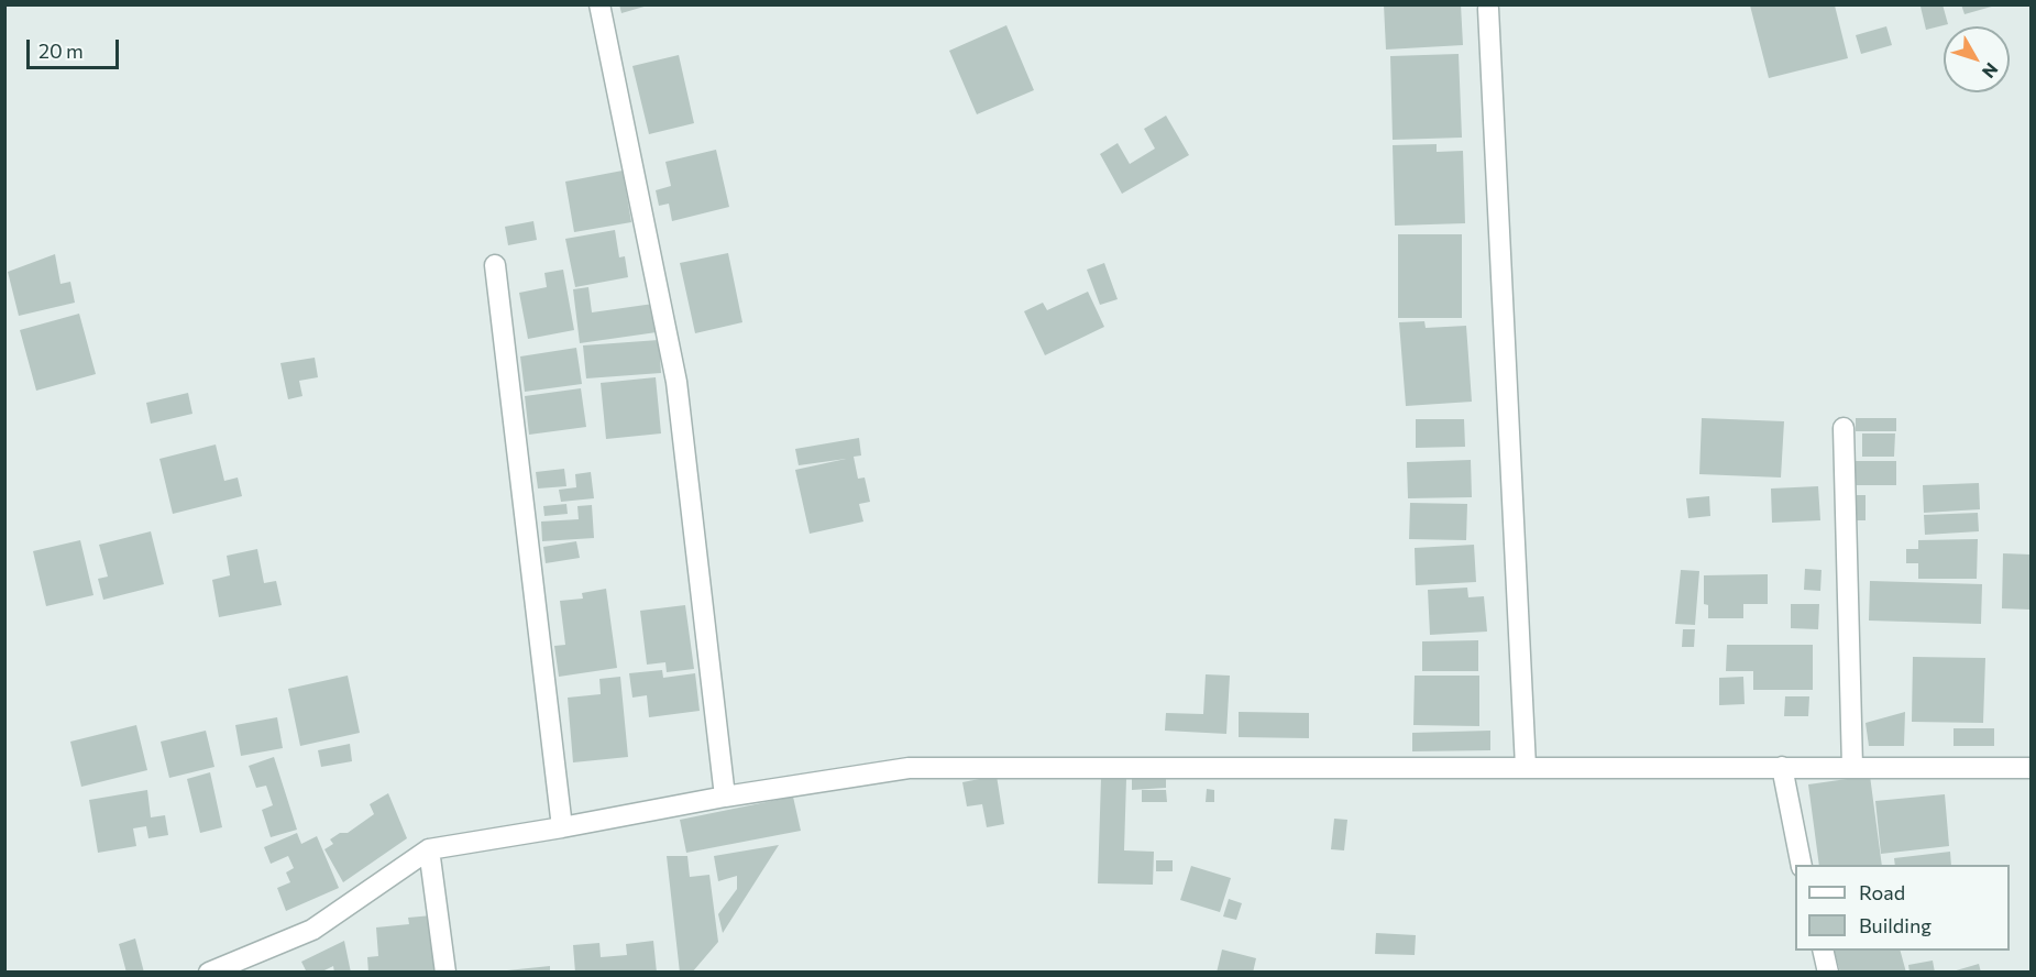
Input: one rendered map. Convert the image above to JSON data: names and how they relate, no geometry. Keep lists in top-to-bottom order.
{
  "legend": ["Road", "Building"],
  "scale_bar": "20 m",
  "north": "bottom right"
}
